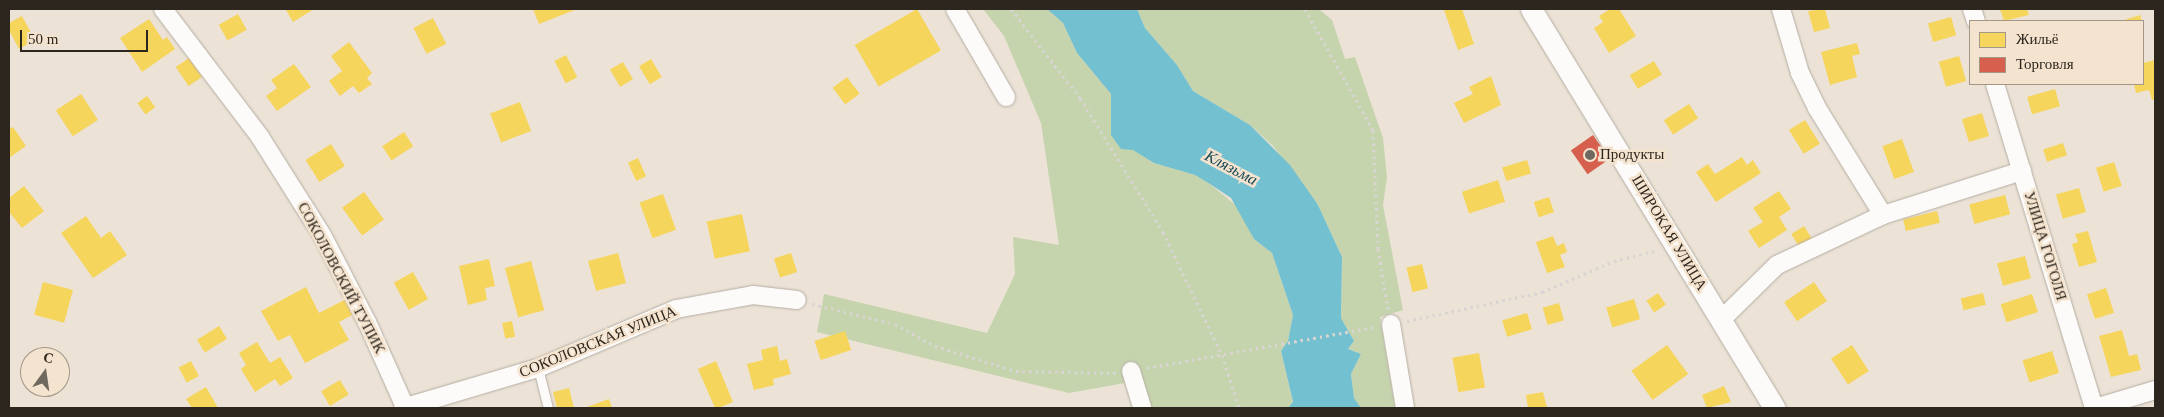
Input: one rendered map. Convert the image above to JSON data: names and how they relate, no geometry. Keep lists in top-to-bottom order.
{
  "streets": {
    "street": [
      "ШИРОКАЯ УЛИЦА",
      "УЛИЦА ГОГОЛЯ",
      "СОКОЛОВСКИЙ ТУПИК",
      "СОКОЛОВСКАЯ УЛИЦА"
    ]
  },
  "crossings": [
    ["СОКОЛОВСКИЙ ТУПИК", "СОКОЛОВСКАЯ УЛИЦА"]
  ],
  "water": ["Клязьма"],
  "places": ["Продукты"],
  "legend": ["Жильё", "Торговля"],
  "scale_bar": "50 m",
  "north": "top"
}
